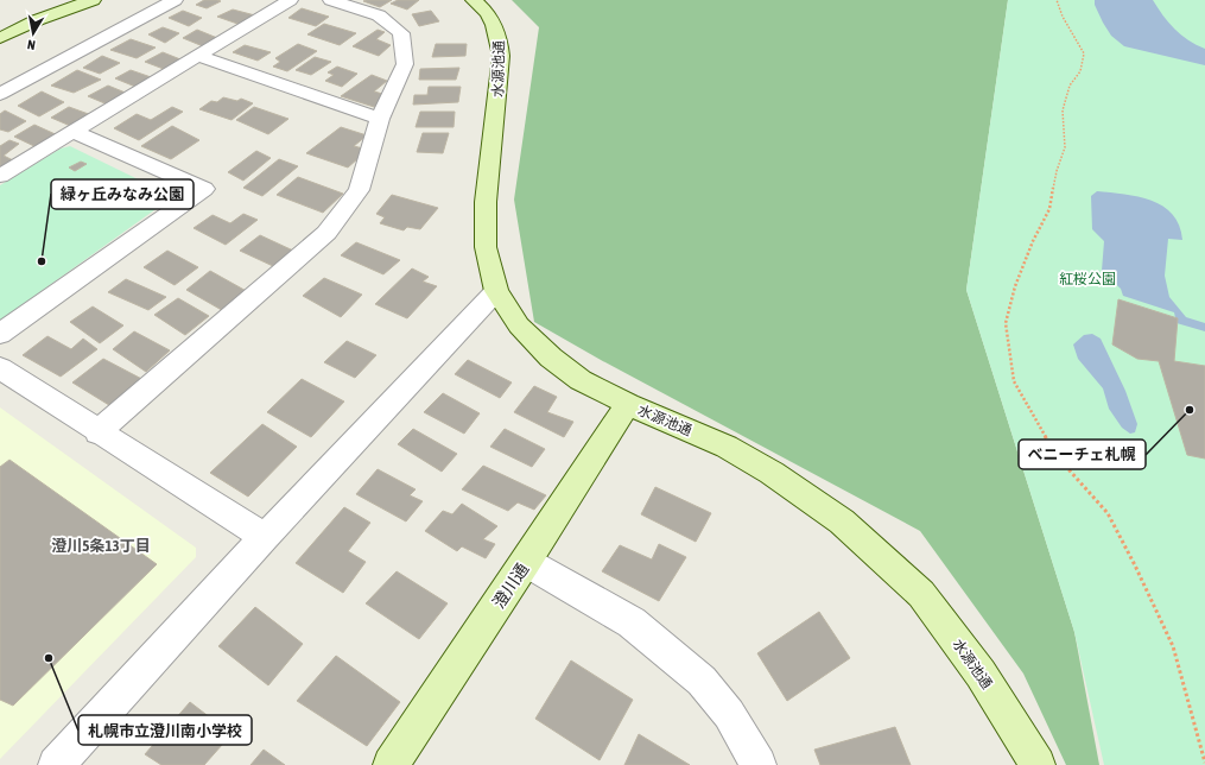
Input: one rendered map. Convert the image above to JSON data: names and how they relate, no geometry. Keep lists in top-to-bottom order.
{
  "streets": {
    "street": ["水源池通", "澄川通"]
  },
  "crossings": [
    ["水源池通", "澄川通"]
  ],
  "districts": ["澄川5条13丁目"],
  "parks": ["紅桜公園"],
  "places": ["緑ヶ丘みなみ公園", "べニーチェ札幌", "札幌市立澄川南小学校"],
  "north": "bottom"
}
